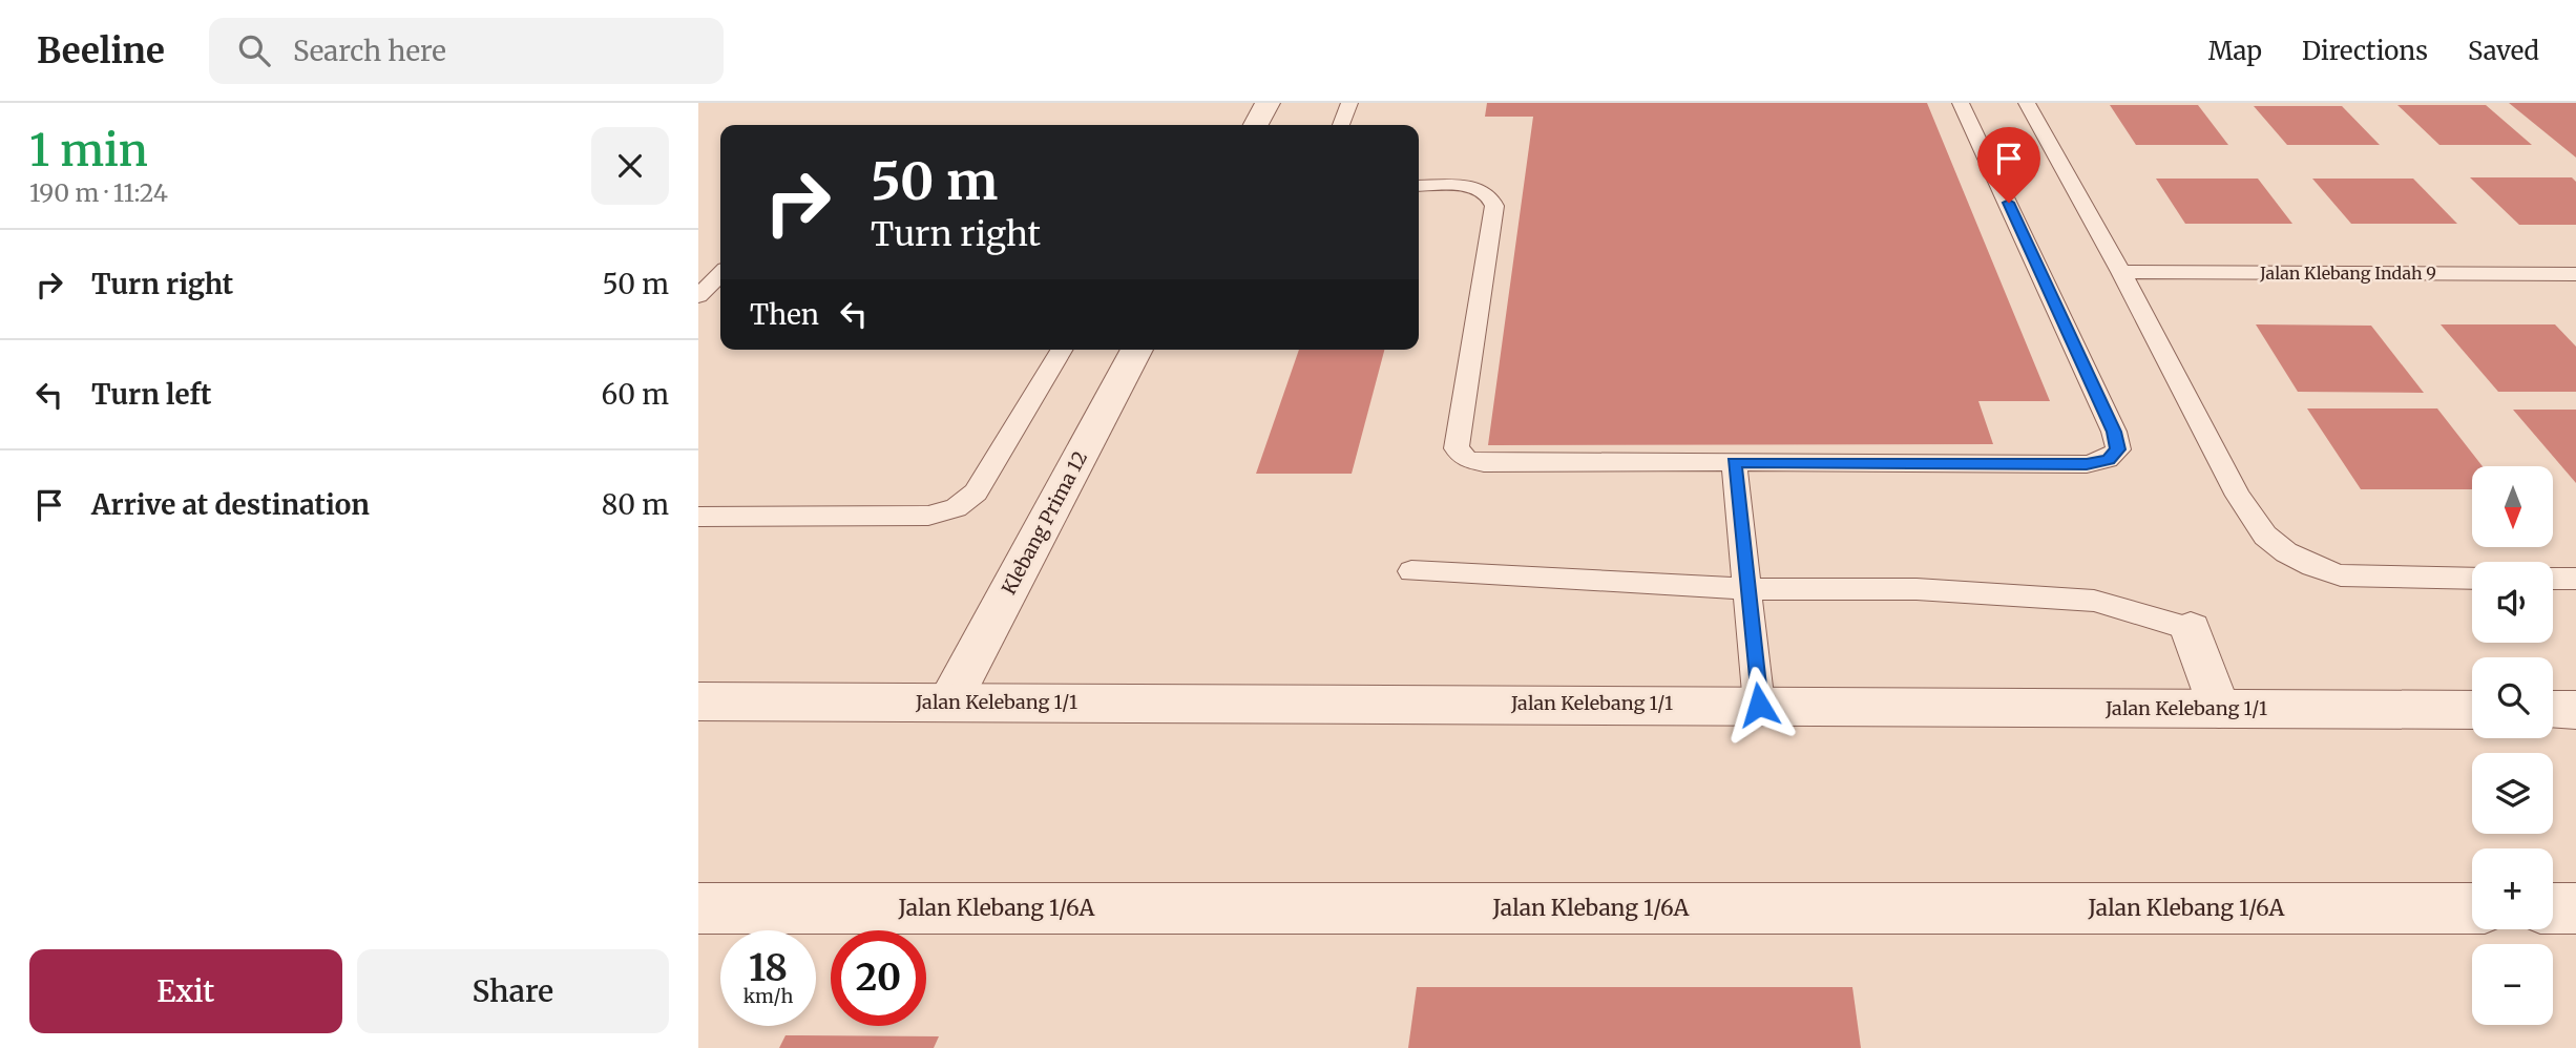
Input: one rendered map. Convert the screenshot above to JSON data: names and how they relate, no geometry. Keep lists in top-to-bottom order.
{
  "streets": {
    "street": ["Klebang Prima 12", "Jalan Kelebang 1/1", "Jalan Klebang 1/6A"],
    "lane": ["Jalan Klebang Indah 9"]
  },
  "crossings": [
    ["Klebang Prima 12", "Jalan Kelebang 1/1"]
  ],
  "north": "bottom",
  "page": {
    "header": "Beeline",
    "search": "Search here",
    "nav": ["Map", "Directions", "Saved"],
    "heading": ["1 min", "190 m · 11:24"],
    "turn": ["50 m", "Turn right"],
    "list": [
      {
        "name": "Turn right",
        "value": "50 m"
      },
      {
        "name": "Turn left",
        "value": "60 m"
      },
      {
        "name": "Arrive at destination",
        "value": "80 m"
      }
    ],
    "then": "Then",
    "map_buttons": ["+", "−"],
    "speed": "18 km/h",
    "limit": "20",
    "buttons": ["Exit", "Share"]
  }
}
